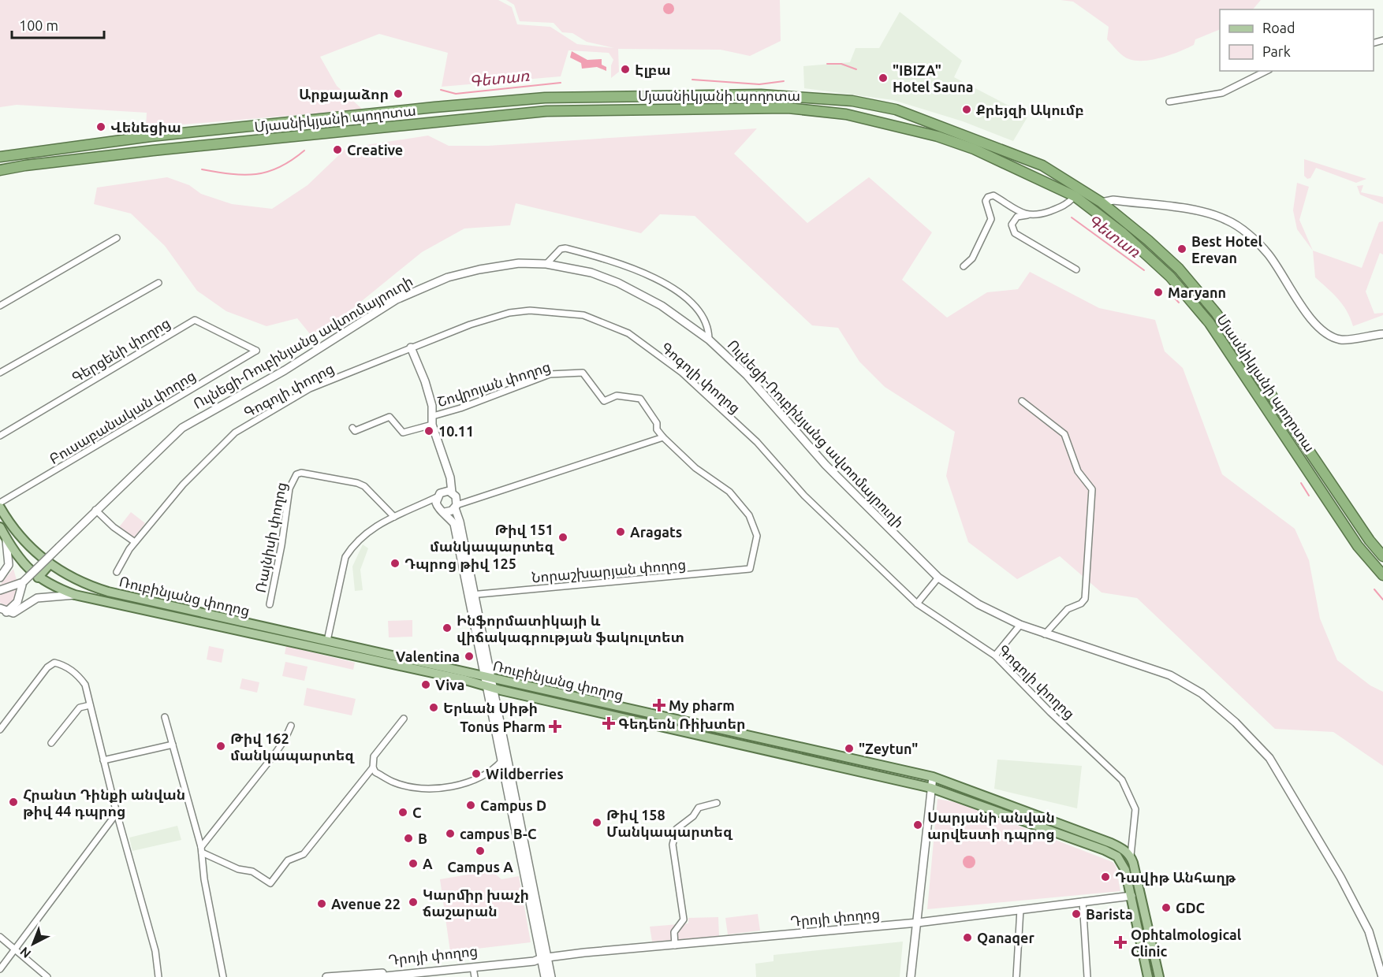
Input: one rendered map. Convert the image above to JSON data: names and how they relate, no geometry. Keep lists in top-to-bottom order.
{
  "streets": {
    "highway": ["Մյասնիկյանի պողոտա"],
    "main road": ["Ռուբինյանց փողոց"],
    "street": [
      "Ուլնեցի-Ռուբինյանց ավտոմայրուղի",
      "Գերցենի փողոց",
      "Գոգոլի փողոց",
      "Շովրոյան փողոց",
      "Բուսաբանական փողոց",
      "Ռայնիսի փողոց",
      "Նորաշխարյան փողոց",
      "Դրոյի փողոց"
    ]
  },
  "crossings": [
    ["Գերցենի փողոց", "Բուսաբանական փողոց"],
    ["Գոգոլի փողոց", "Ռուբինյանց փողոց"],
    ["Շովրոյան փողոց", "Նորաշխարյան փողոց"],
    ["Ռուբինյանց փողոց", "Դրոյի փողոց"]
  ],
  "water": ["Գետառ"],
  "places": {
    "other": [
      "Էլբա",
      "\"IBIZA\" Hotel Sauna",
      "Արքայաձոր",
      "Քրեյզի Ակումբ",
      "Վենեցիա",
      "Creative",
      "Best Hotel Erevan",
      "Maryann",
      "10.11",
      "Aragats",
      "Թիվ 151 մանկապարտեզ",
      "Դպրոց թիվ 125",
      "Ինֆորմատիկայի և վիճակագրության ֆակուլտետ",
      "Valentina",
      "Viva",
      "Երևան Սիթի",
      "Թիվ 162 մանկապարտեզ",
      "\"Zeytun\"",
      "Wildberries",
      "Հրանտ Դինքի անվան թիվ 44 դպրոց",
      "Campus D",
      "C",
      "Թիվ 158 Մանկապարտեզ",
      "Սարյանի անվան արվեստի դպրոց",
      "campus B-C",
      "B",
      "Campus A",
      "A",
      "Դավիթ Անհաղթ",
      "Կարմիր խաչի ճաշարան",
      "Avenue 22",
      "GDC",
      "Barista",
      "Qanaqer"
    ],
    "health": [
      "My pharm",
      "Գեդեոն Ռիխտեր",
      "Tonus Pharm",
      "Ophtalmological Clinic"
    ]
  },
  "legend": ["Road", "Park"],
  "scale_bar": "100 m",
  "north": "bottom left"
}
